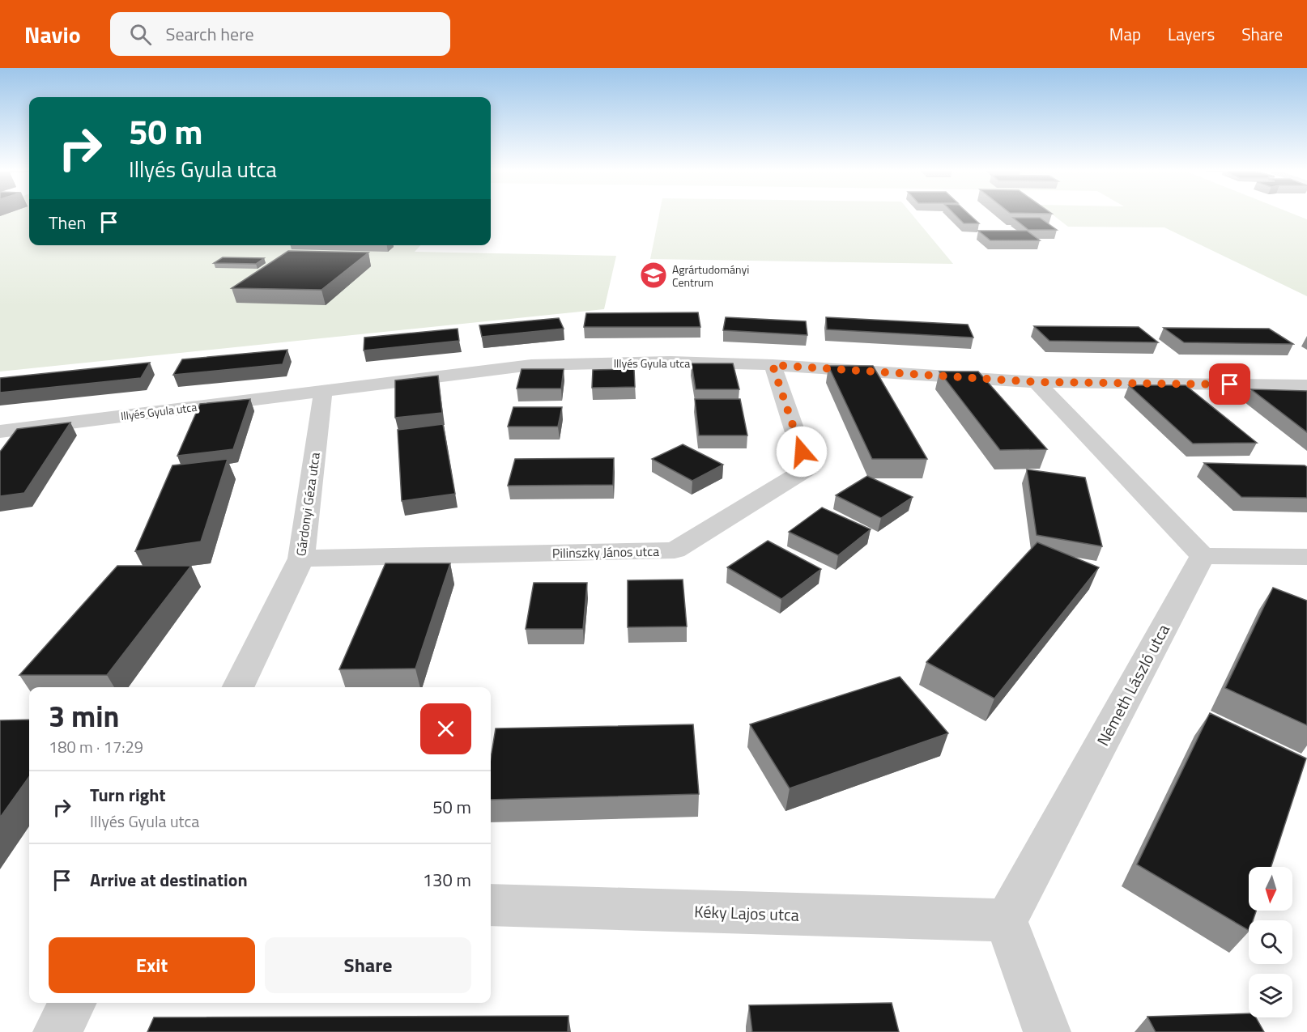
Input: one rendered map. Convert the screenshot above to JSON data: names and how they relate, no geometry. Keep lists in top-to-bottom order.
{
  "streets": {
    "street": [
      "Illyés Gyula utca",
      "Gárdonyi Géza utca",
      "Pilinszky János utca",
      "Németh László utca",
      "Kéky Lajos utca"
    ]
  },
  "crossings": [
    ["Illyés Gyula utca", "Gárdonyi Géza utca"],
    ["Illyés Gyula utca", "Pilinszky János utca"],
    ["Gárdonyi Géza utca", "Pilinszky János utca"],
    ["Németh László utca", "Kéky Lajos utca"]
  ],
  "places": {
    "school or university": ["Agrártudományi Centrum"]
  },
  "north": "bottom",
  "page": {
    "header": "Navio",
    "search": "Search here",
    "nav": ["Map", "Layers", "Share"],
    "turn": ["50 m", "Illyés Gyula utca"],
    "then": "Then",
    "heading": ["3 min", "180 m · 17:29"],
    "list": [
      {
        "name": "Turn right",
        "note": "Illyés Gyula utca",
        "value": "50 m"
      },
      {
        "name": "Arrive at destination",
        "value": "130 m"
      }
    ],
    "buttons": ["Exit", "Share"]
  }
}
